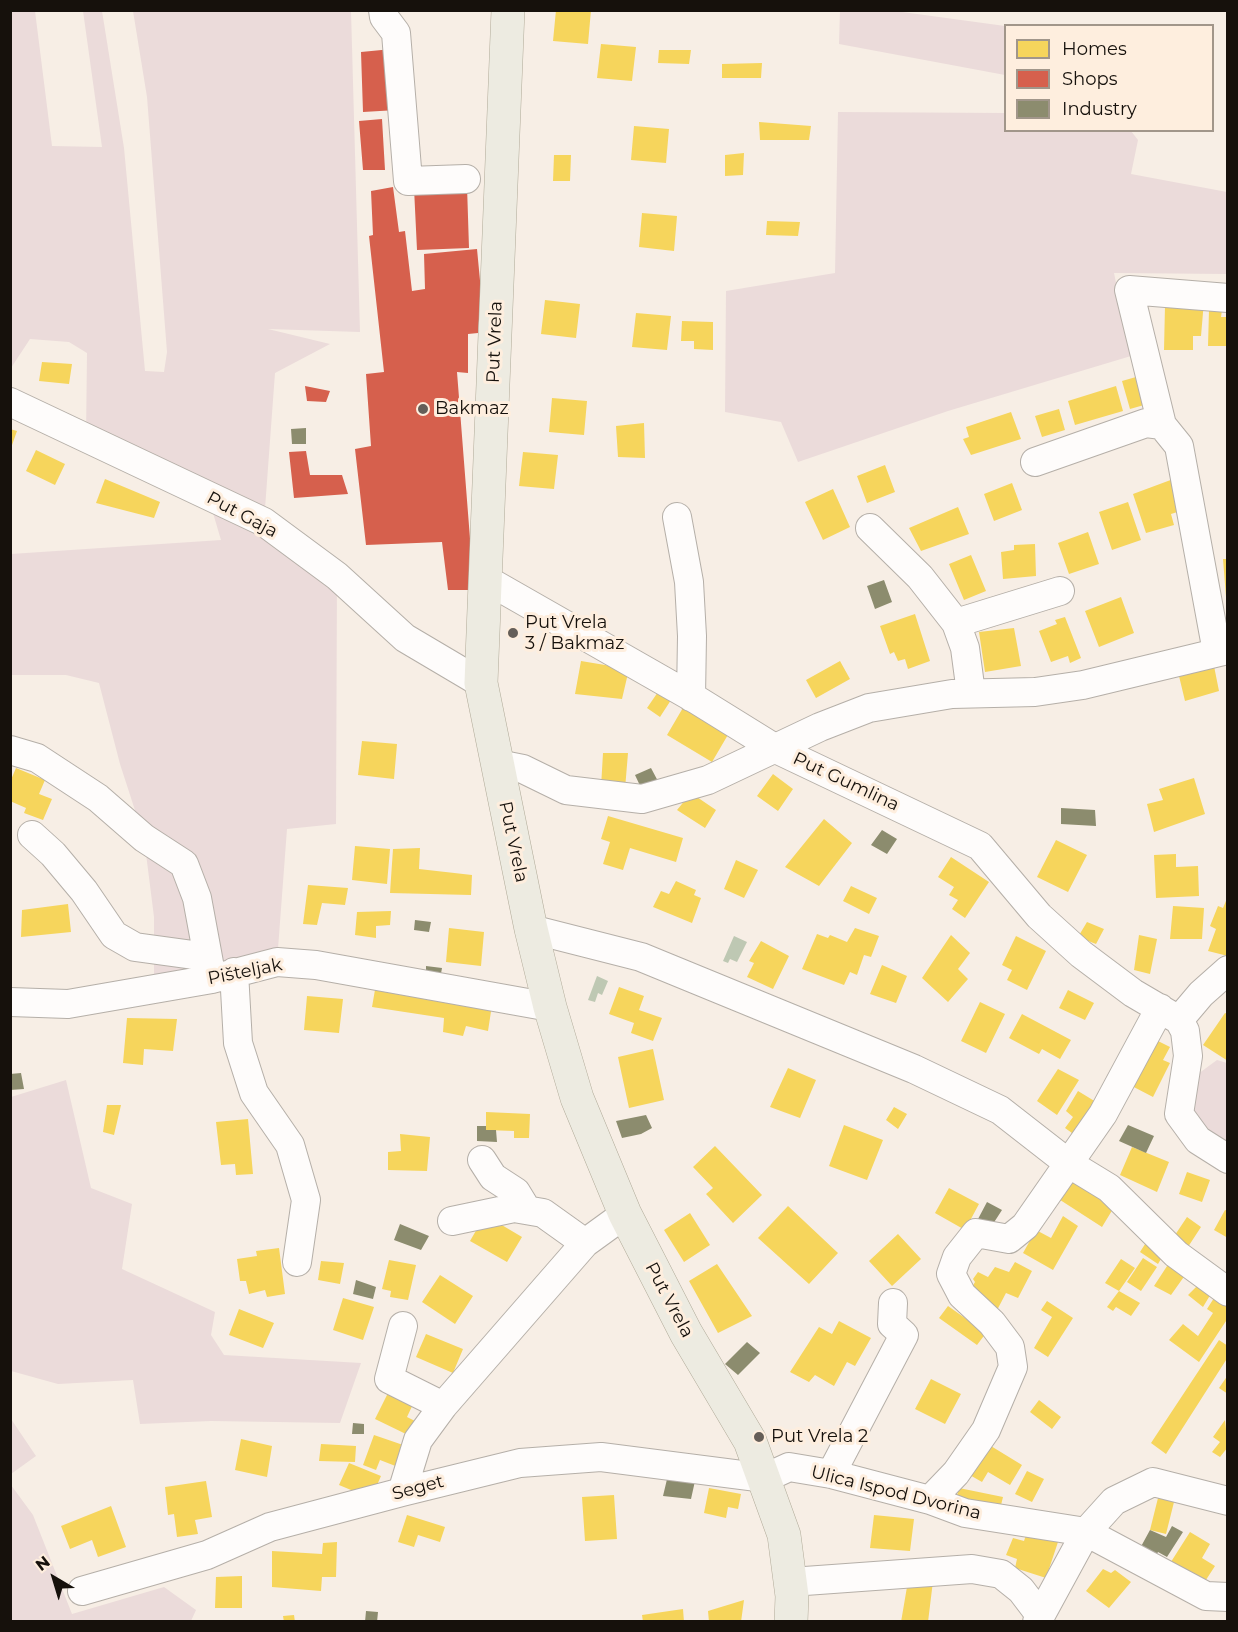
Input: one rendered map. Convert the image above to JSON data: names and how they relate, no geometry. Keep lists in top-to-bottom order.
{
  "streets": {
    "main road": ["Put Vrela"],
    "street": [
      "Put Gaja",
      "Put Gumlina",
      "Pišteljak",
      "Seget",
      "Ulica Ispod Dvorina"
    ]
  },
  "crossings": [
    ["Put Vrela", "Put Gaja"],
    ["Put Vrela", "Put Gumlina"],
    ["Put Vrela", "Pišteljak"],
    ["Put Vrela", "Seget"],
    ["Put Vrela", "Ulica Ispod Dvorina"],
    ["Seget", "Ulica Ispod Dvorina"]
  ],
  "places": ["Bakmaz", "Put Vrela 3 / Bakmaz", "Put Vrela 2"],
  "legend": ["Homes", "Shops", "Industry"],
  "north": "top left"
}
